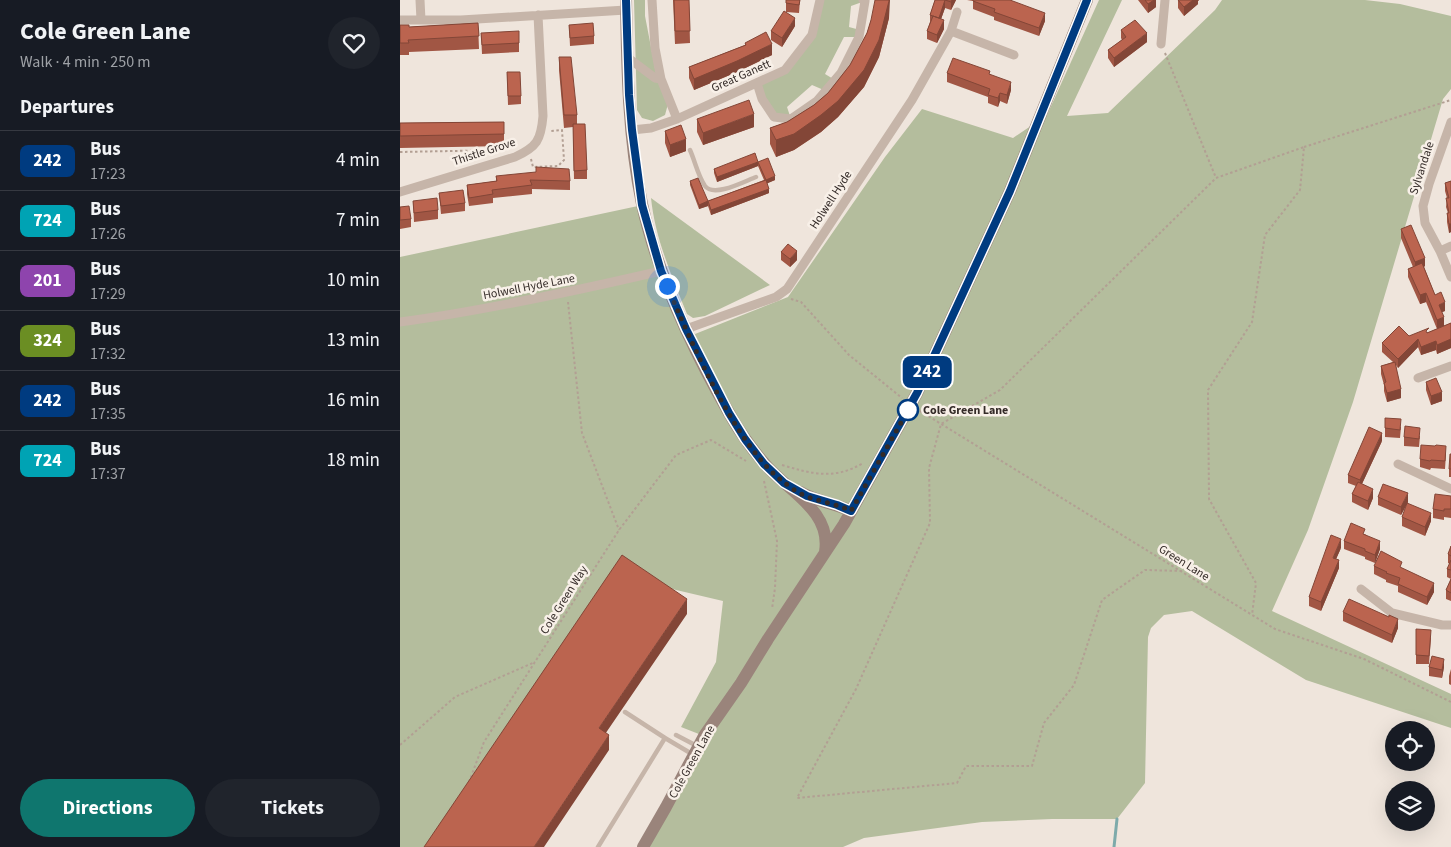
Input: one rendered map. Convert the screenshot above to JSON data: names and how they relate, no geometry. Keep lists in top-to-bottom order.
{
  "streets": {
    "main road": ["Cole Green Lane"],
    "street": [
      "Great Ganett",
      "Thistle Grove",
      "Sylvandale",
      "Holwell Hyde",
      "Holwell Hyde Lane"
    ],
    "path": ["Green Lane", "Cole Green Way"]
  },
  "places": ["Cole Green Lane"],
  "lines": ["bus line 242"],
  "page": {
    "heading": [
      ["Cole Green Lane", "Walk · 4 min · 250 m"],
      "Departures"
    ],
    "on_map": "242",
    "list": [
      {
        "mark": "242",
        "name": "Bus",
        "note": "17:23",
        "value": "4 min"
      },
      {
        "mark": "724",
        "name": "Bus",
        "note": "17:26",
        "value": "7 min"
      },
      {
        "mark": "201",
        "name": "Bus",
        "note": "17:29",
        "value": "10 min"
      },
      {
        "mark": "324",
        "name": "Bus",
        "note": "17:32",
        "value": "13 min"
      },
      {
        "mark": "242",
        "name": "Bus",
        "note": "17:35",
        "value": "16 min"
      },
      {
        "mark": "724",
        "name": "Bus",
        "note": "17:37",
        "value": "18 min"
      }
    ],
    "buttons": ["Directions", "Tickets"]
  }
}
